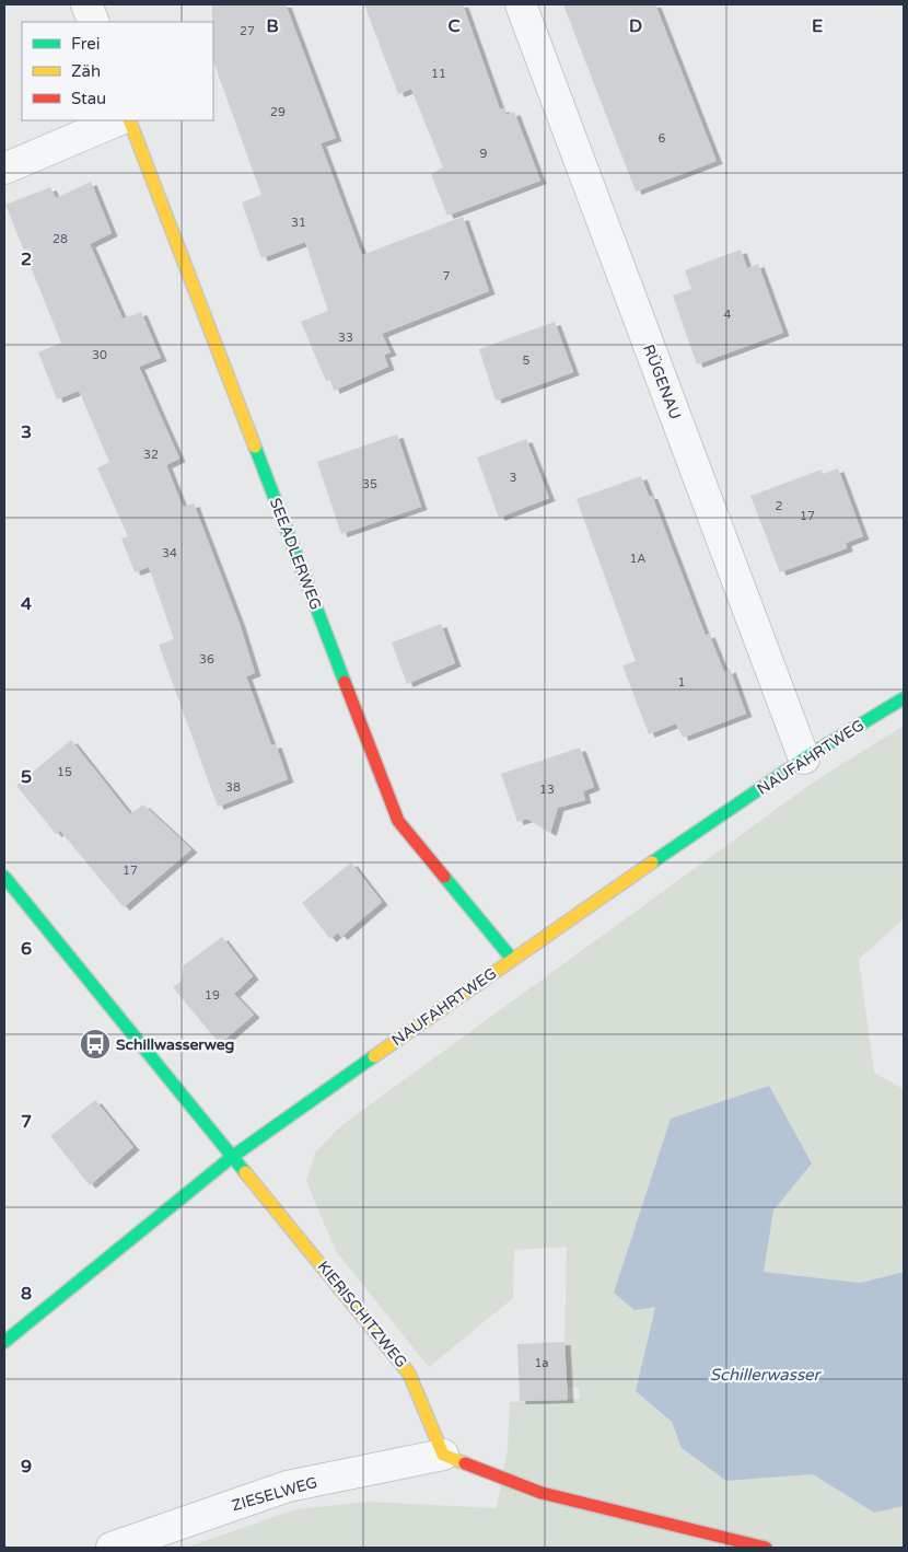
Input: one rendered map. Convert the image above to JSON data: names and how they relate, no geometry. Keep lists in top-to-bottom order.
{
  "streets": {
    "street": [
      "RÜGENAU",
      "SEEADLERWEG",
      "NAUFAHRTWEG",
      "KIERISCHITZWEG",
      "ZIESELWEG"
    ]
  },
  "crossings": [
    ["RÜGENAU", "NAUFAHRTWEG"],
    ["SEEADLERWEG", "NAUFAHRTWEG"],
    ["NAUFAHRTWEG", "KIERISCHITZWEG"],
    ["KIERISCHITZWEG", "ZIESELWEG"]
  ],
  "water": ["Schillerwasser"],
  "places": {
    "bus stop": ["Schillwasserweg"]
  },
  "house_numbers": [
    "27",
    "11",
    "29",
    "6",
    "9",
    "31",
    "28",
    "7",
    "4",
    "33",
    "30",
    "5",
    "32",
    "3",
    "35",
    "2",
    "17",
    "34",
    "1A",
    "36",
    "1",
    "15",
    "38",
    "13",
    "17",
    "19",
    "1a"
  ],
  "legend": ["Frei", "Zäh", "Stau"],
  "grid": {
    "columns": [
      "B",
      "C",
      "D",
      "E"
    ],
    "rows": [
      "2",
      "3",
      "4",
      "5",
      "6",
      "7",
      "8",
      "9"
    ]
  }
}
